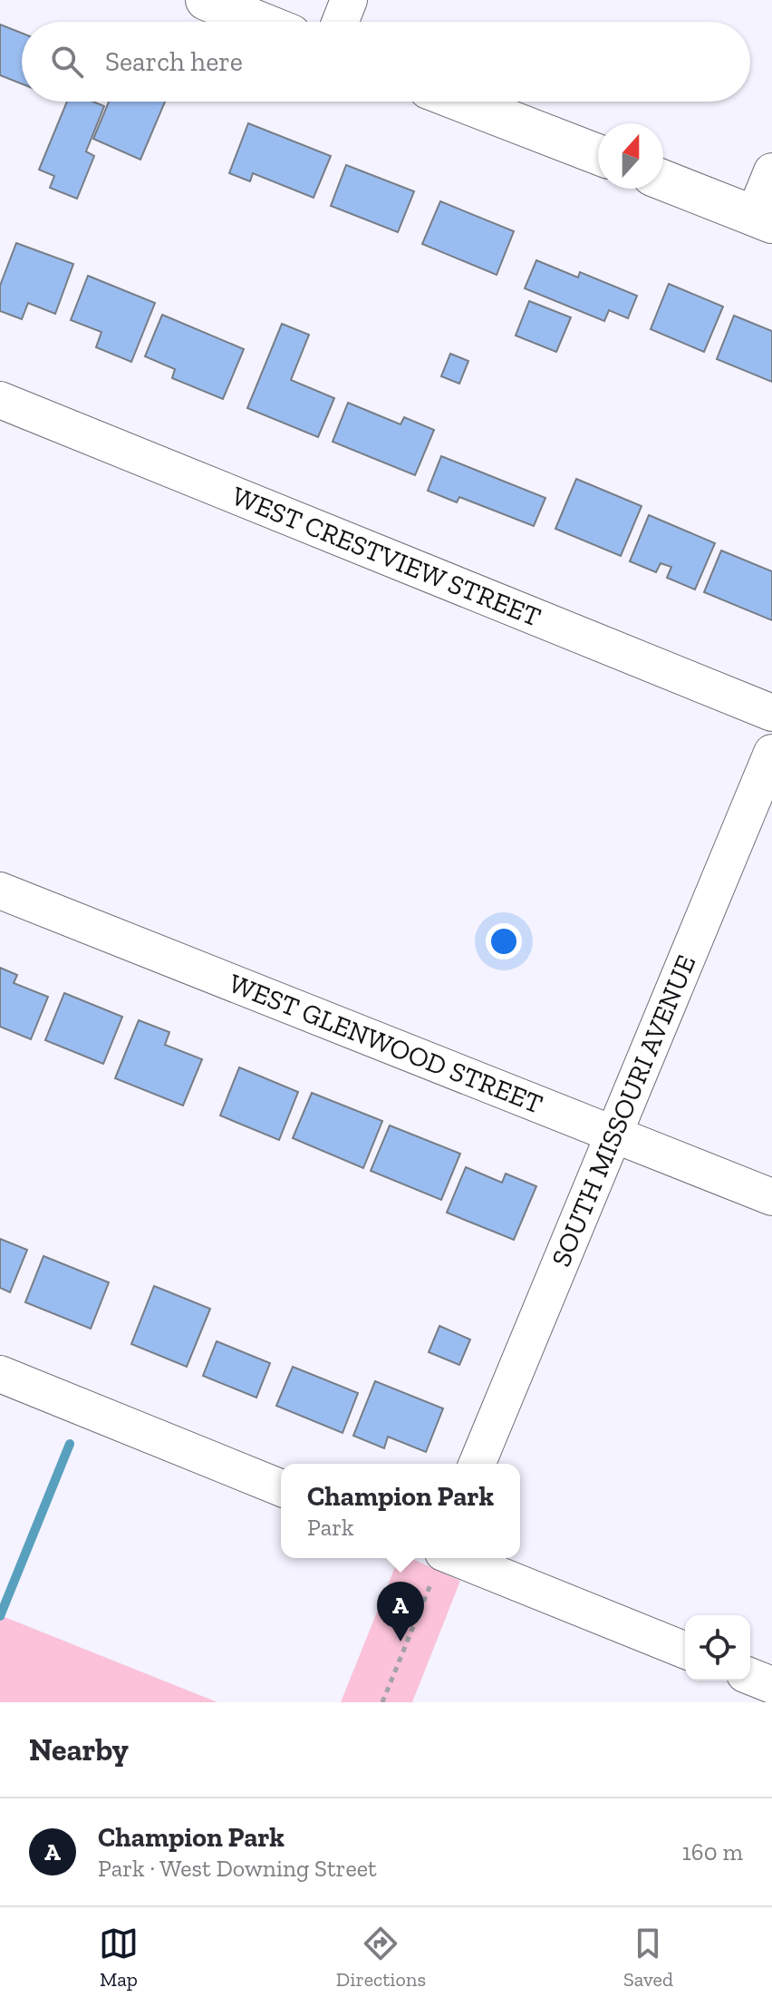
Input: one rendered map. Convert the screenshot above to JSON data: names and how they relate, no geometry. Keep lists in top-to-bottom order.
{
  "streets": {
    "street": ["WEST CRESTVIEW STREET", "WEST GLENWOOD STREET", "SOUTH MISSOURI AVENUE"]
  },
  "crossings": [
    ["WEST GLENWOOD STREET", "SOUTH MISSOURI AVENUE"]
  ],
  "north": "top",
  "page": {
    "search": "Search here",
    "popup": ["Champion Park", "Park"],
    "pins": "A",
    "heading": "Nearby",
    "list": [
      {
        "mark": "A",
        "name": "Champion Park",
        "note": "Park · West Downing Street",
        "value": "160 m"
      }
    ],
    "nav": ["Map", "Directions", "Saved"]
  }
}
